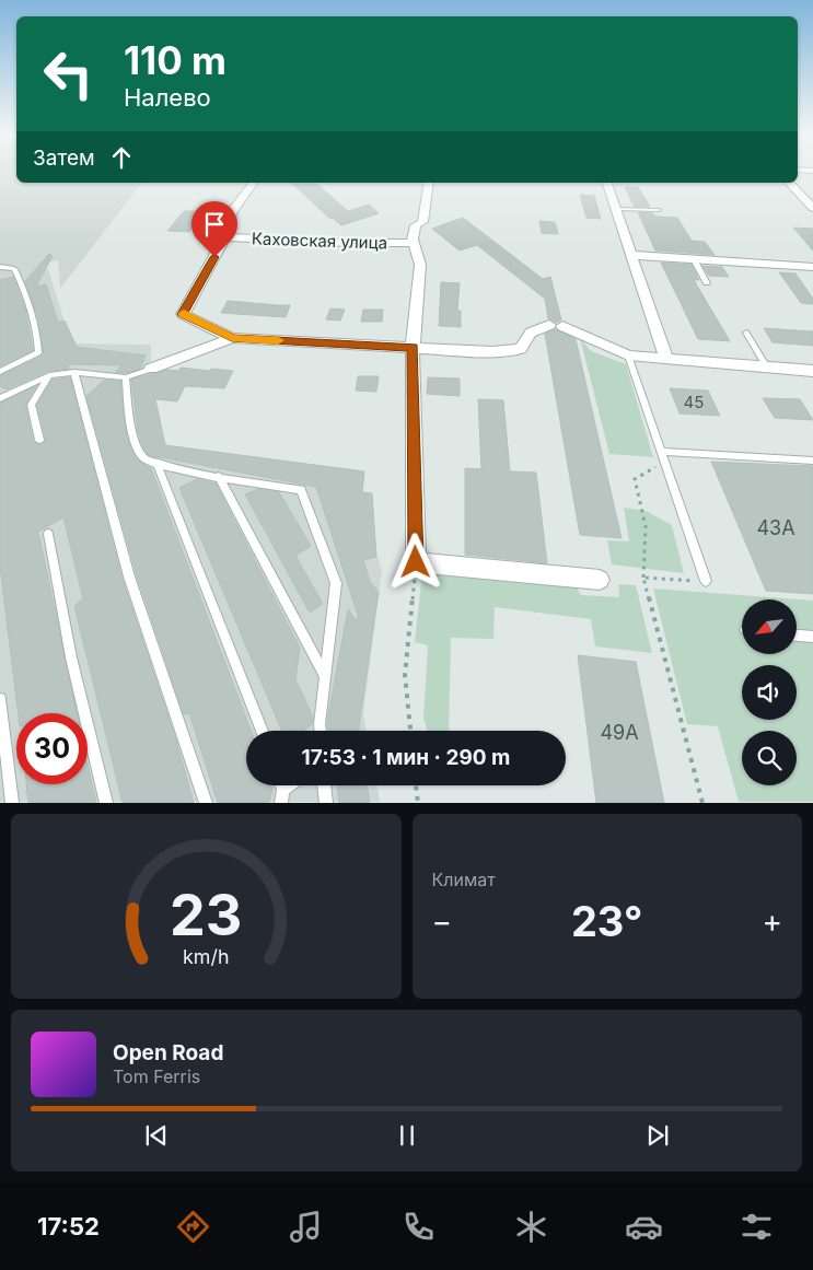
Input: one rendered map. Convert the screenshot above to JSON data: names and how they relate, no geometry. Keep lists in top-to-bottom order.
{
  "streets": {
    "street": ["Каховская улица"]
  },
  "house_numbers": ["45", "43А", "49А"],
  "north": "bottom left",
  "page": {
    "turn": ["110 m", "Налево"],
    "then": "Затем",
    "limit": "30",
    "trip": "17:53 · 1 мин · 290 m",
    "tile": "Климат",
    "heat": ["−", "23°", "+"],
    "song": ["Open Road", "Tom Ferris"],
    "tabs": "17:52",
    "gauge": ["23", "km/h"]
  }
}
